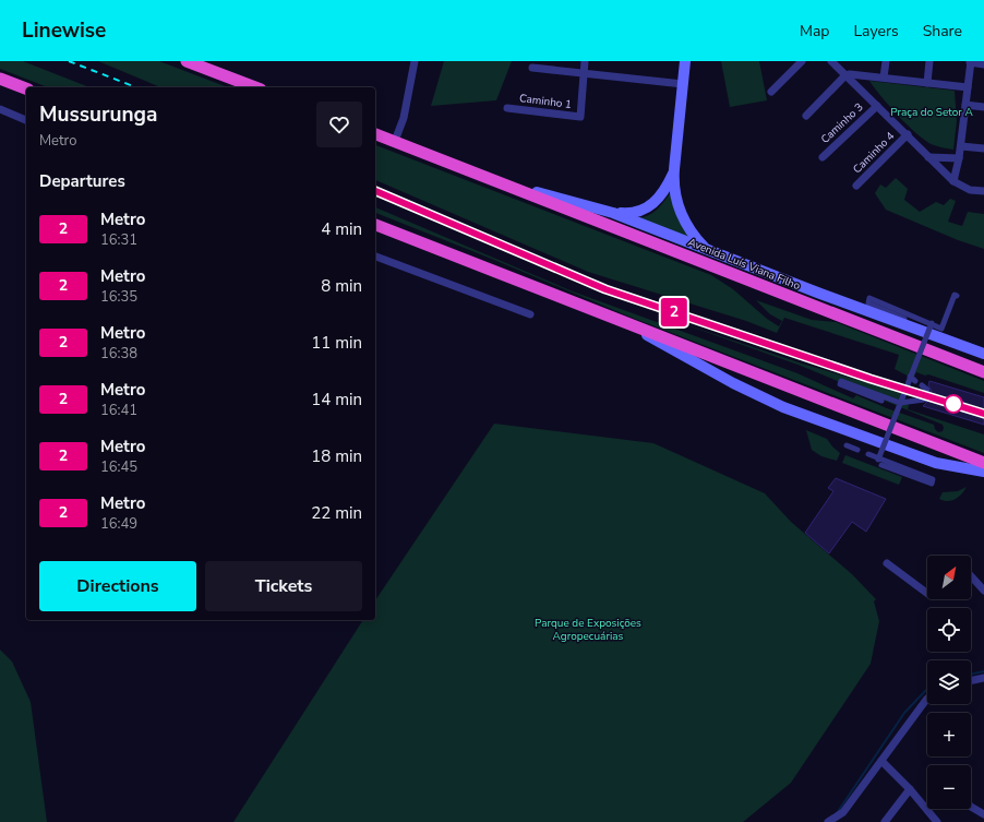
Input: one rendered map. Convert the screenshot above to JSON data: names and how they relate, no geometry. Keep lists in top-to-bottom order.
{
  "streets": {
    "highway": ["Avenida Luís Viana Filho"],
    "street": ["Caminho 1", "Caminho 3", "Caminho 4"]
  },
  "parks": ["Praça do Setor A", "Parque de Exposições Agropecuárias"],
  "lines": ["metro line 2"],
  "north": "top right",
  "page": {
    "header": "Linewise",
    "nav": ["Map", "Layers", "Share"],
    "on_map": "2",
    "heading": [
      ["Mussurunga", "Metro"],
      "Departures"
    ],
    "list": [
      {
        "mark": "2",
        "name": "Metro",
        "note": "16:31",
        "value": "4 min"
      },
      {
        "mark": "2",
        "name": "Metro",
        "note": "16:35",
        "value": "8 min"
      },
      {
        "mark": "2",
        "name": "Metro",
        "note": "16:38",
        "value": "11 min"
      },
      {
        "mark": "2",
        "name": "Metro",
        "note": "16:41",
        "value": "14 min"
      },
      {
        "mark": "2",
        "name": "Metro",
        "note": "16:45",
        "value": "18 min"
      },
      {
        "mark": "2",
        "name": "Metro",
        "note": "16:49",
        "value": "22 min"
      }
    ],
    "buttons": ["Directions", "Tickets"],
    "map_buttons": ["+", "−"]
  }
}
